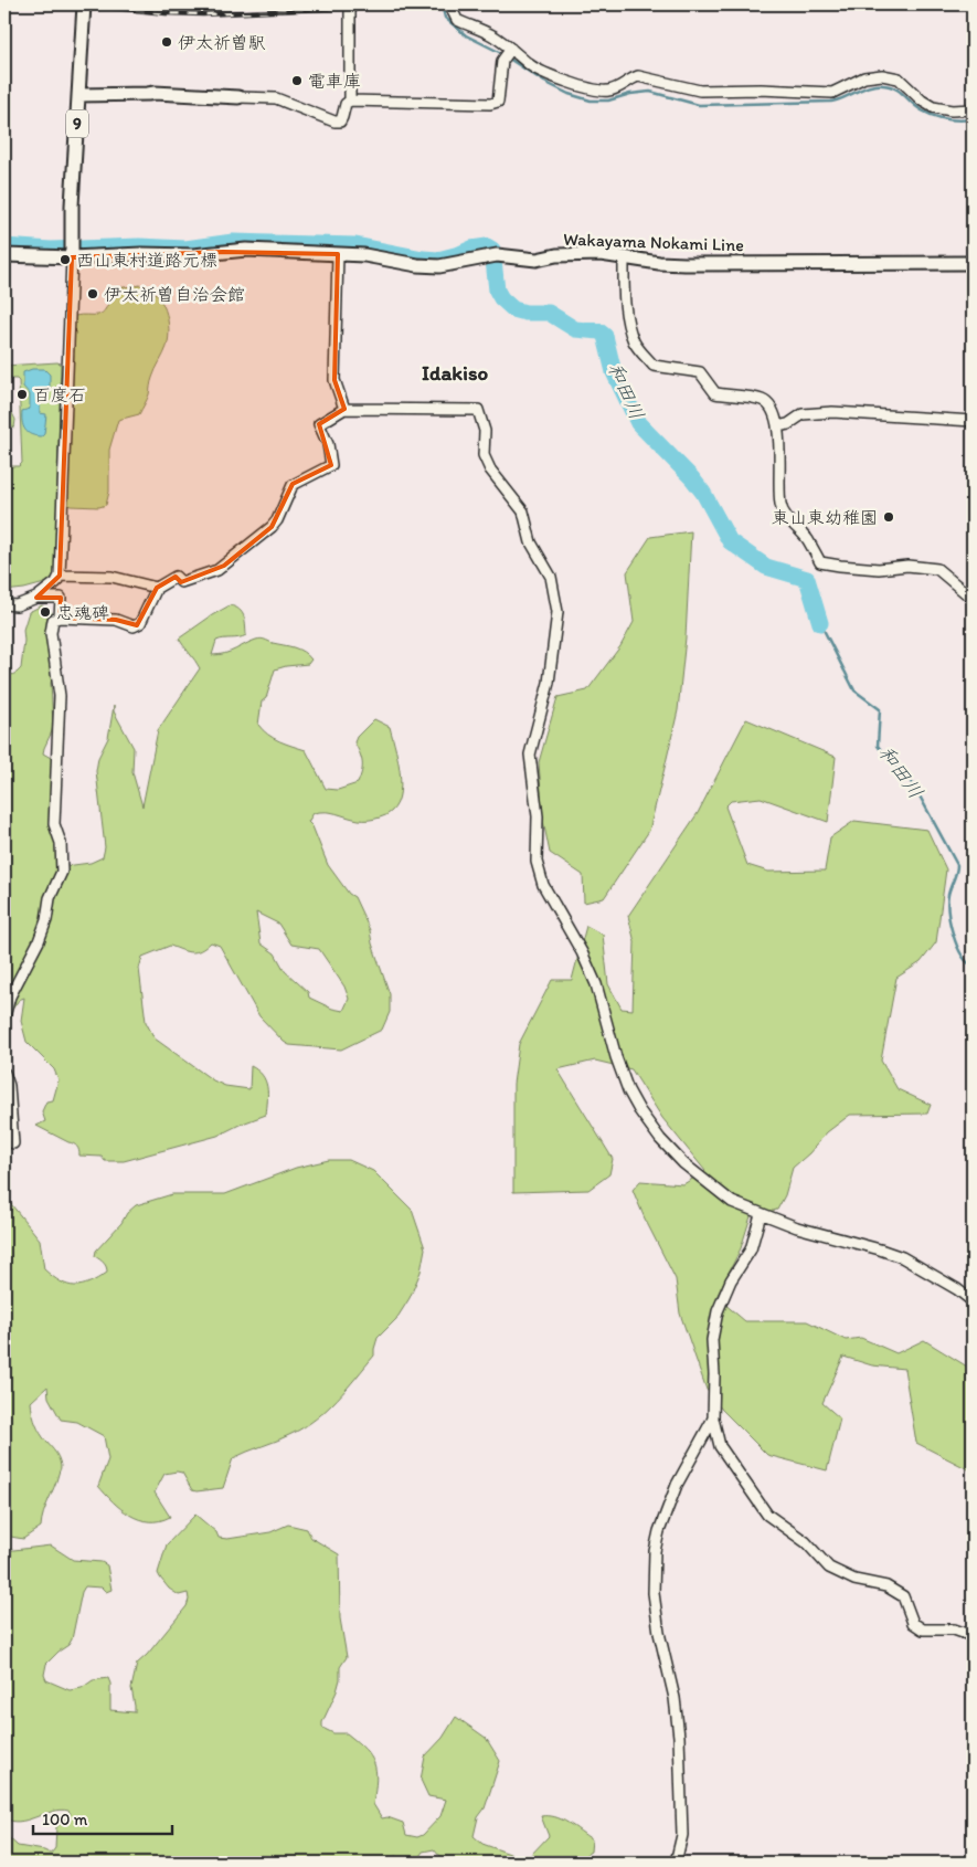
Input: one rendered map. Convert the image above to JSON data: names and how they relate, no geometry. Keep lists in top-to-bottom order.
{
  "streets": {
    "main road": ["9", "Wakayama Nokami Line"]
  },
  "crossings": [
    ["9", "Wakayama Nokami Line"]
  ],
  "districts": ["Idakiso"],
  "water": ["和田川"],
  "places": [
    "伊太祈曽駅",
    "電車庫",
    "西山東村道路元標",
    "伊太祈曽自治会館",
    "百度石",
    "東山東幼稚園",
    "忠魂碑"
  ],
  "scale_bar": "100 m"
}
